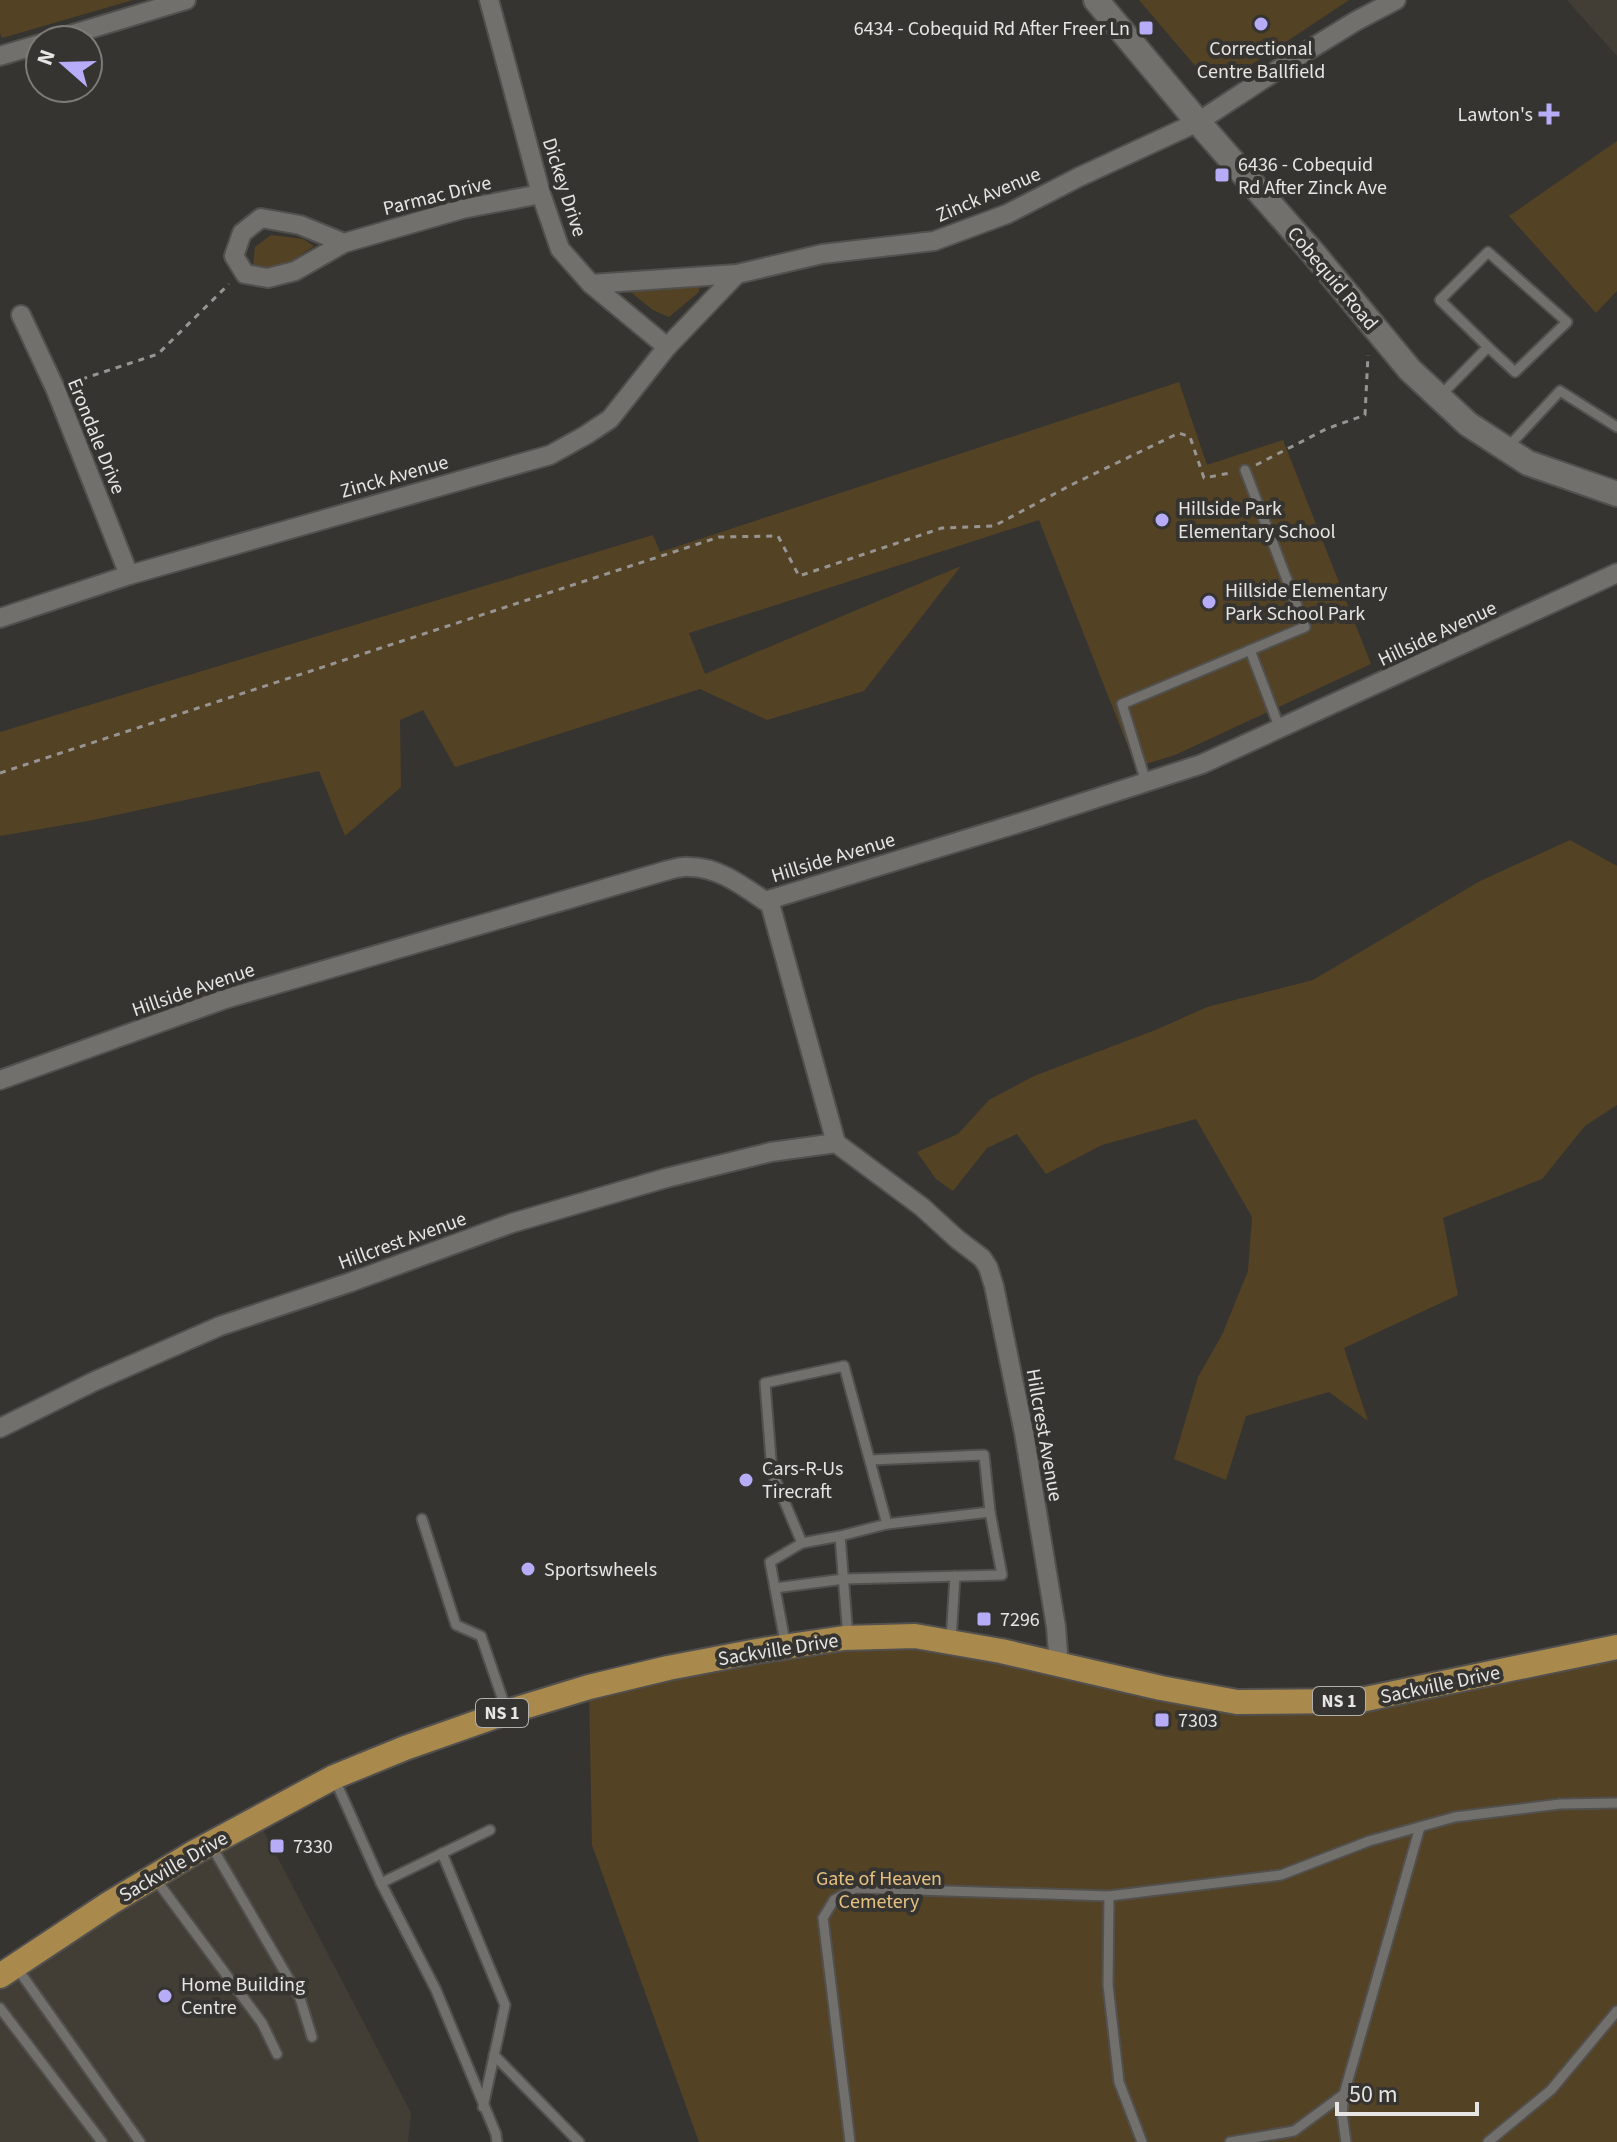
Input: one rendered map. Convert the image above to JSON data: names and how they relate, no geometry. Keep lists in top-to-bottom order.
{
  "streets": {
    "main road": ["Cobequid Road", "Sackville Drive", "NS 1"],
    "street": [
      "Dickey Drive",
      "Zinck Avenue",
      "Parmac Drive",
      "Erondale Drive",
      "Hillside Avenue",
      "Hillcrest Avenue"
    ]
  },
  "crossings": [
    ["Dickey Drive", "Zinck Avenue"],
    ["Dickey Drive", "Parmac Drive"],
    ["Zinck Avenue", "Cobequid Road"],
    ["Zinck Avenue", "Erondale Drive"],
    ["Hillcrest Avenue", "Sackville Drive"]
  ],
  "parks": ["Gate of Heaven Cemetery"],
  "places": {
    "other": [
      "Correctional Centre Ballfield",
      "Hillside Park Elementary School",
      "Hillside Elementary Park School Park",
      "Cars-R-Us Tirecraft",
      "Sportswheels",
      "Home Building Centre"
    ],
    "transit": [
      "6434 - Cobequid Rd After Freer Ln",
      "6436 - Cobequid Rd After Zinck Ave",
      "7296",
      "7303",
      "7330"
    ],
    "health": ["Lawton's"]
  },
  "scale_bar": "50 m",
  "north": "left"
}
